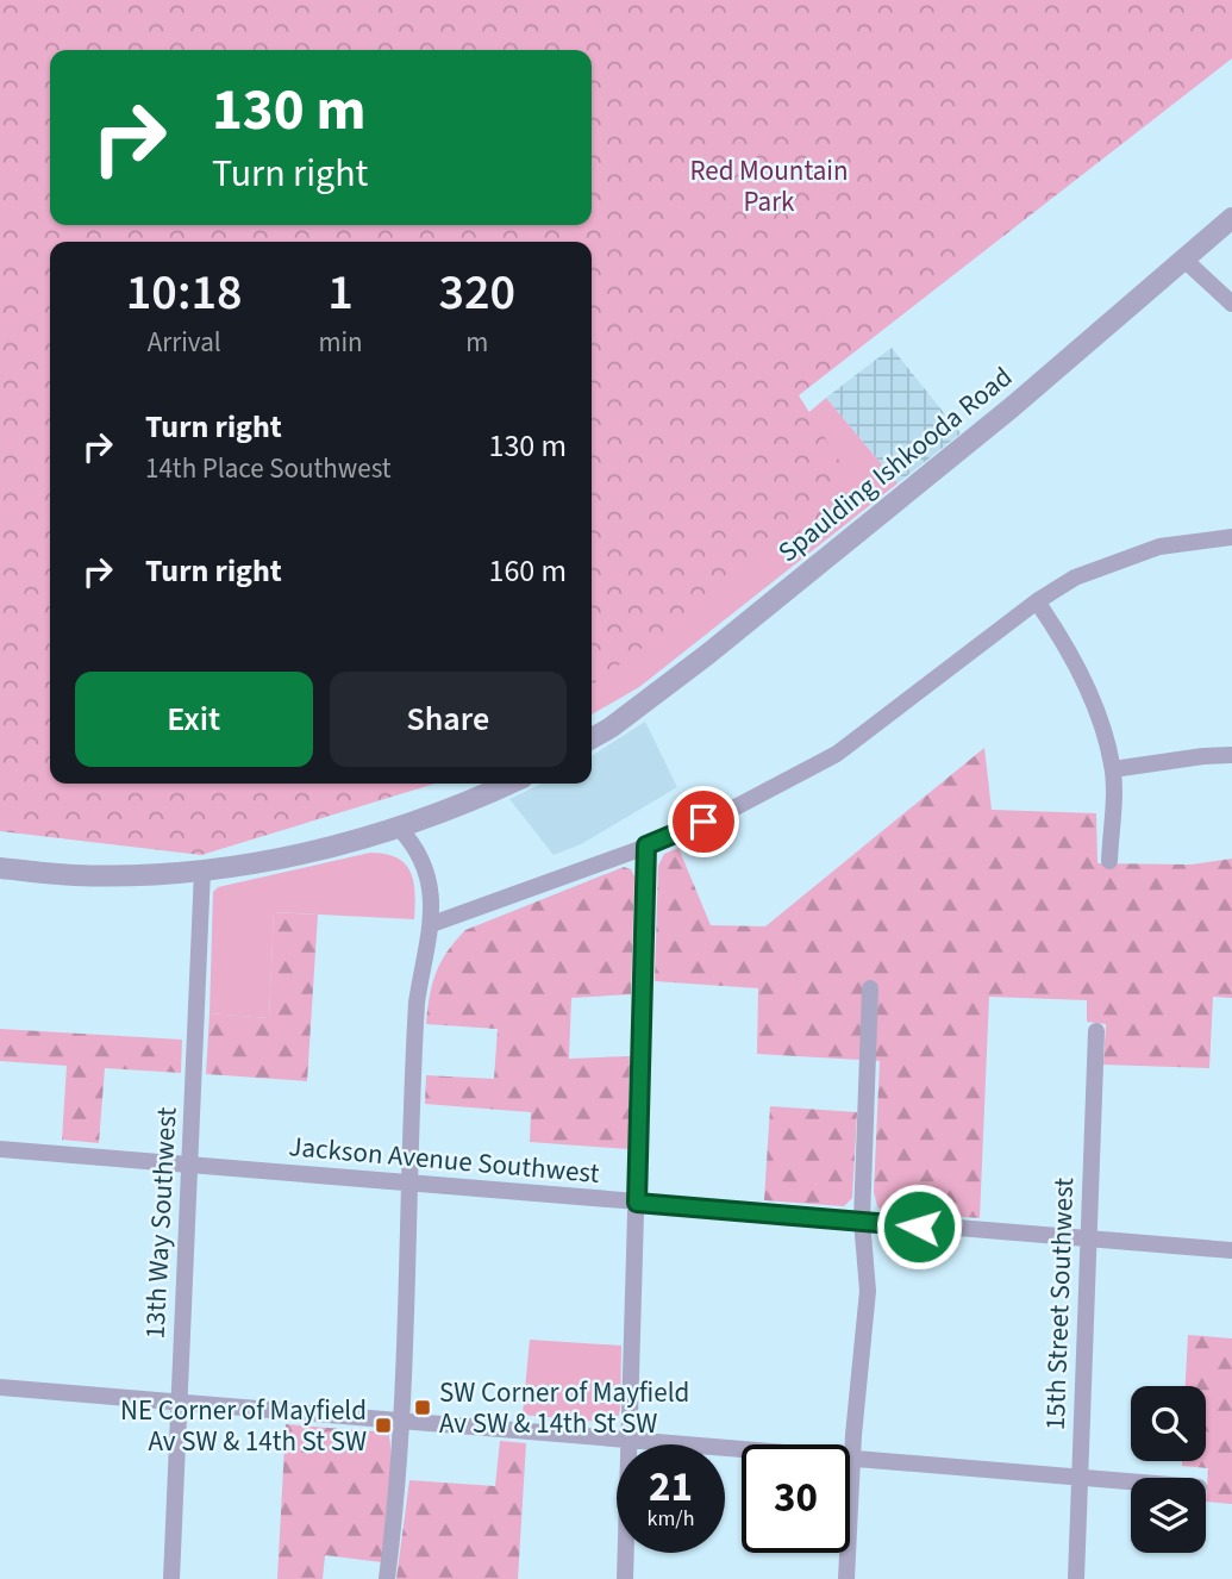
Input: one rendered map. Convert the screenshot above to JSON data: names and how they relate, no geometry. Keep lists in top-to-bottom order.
{
  "streets": {
    "street": [
      "Spaulding Ishkooda Road",
      "Jackson Avenue Southwest",
      "13th Way Southwest",
      "15th Street Southwest"
    ]
  },
  "crossings": [
    ["Jackson Avenue Southwest", "13th Way Southwest"],
    ["Jackson Avenue Southwest", "15th Street Southwest"]
  ],
  "parks": ["Red Mountain Park"],
  "places": {
    "transit": ["SW Corner of Mayfield Av SW & 14th St SW", "NE Corner of Mayfield Av SW & 14th St SW"]
  },
  "page": {
    "turn": ["130 m", "Turn right"],
    "eta": [
      "10:18",
      "Arrival",
      "1",
      "min",
      "320",
      "m"
    ],
    "list": [
      {
        "name": "Turn right",
        "note": "14th Place Southwest",
        "value": "130 m"
      },
      {
        "name": "Turn right",
        "value": "160 m"
      }
    ],
    "buttons": ["Exit", "Share"],
    "speed": "21 km/h",
    "limit": "30"
  }
}
